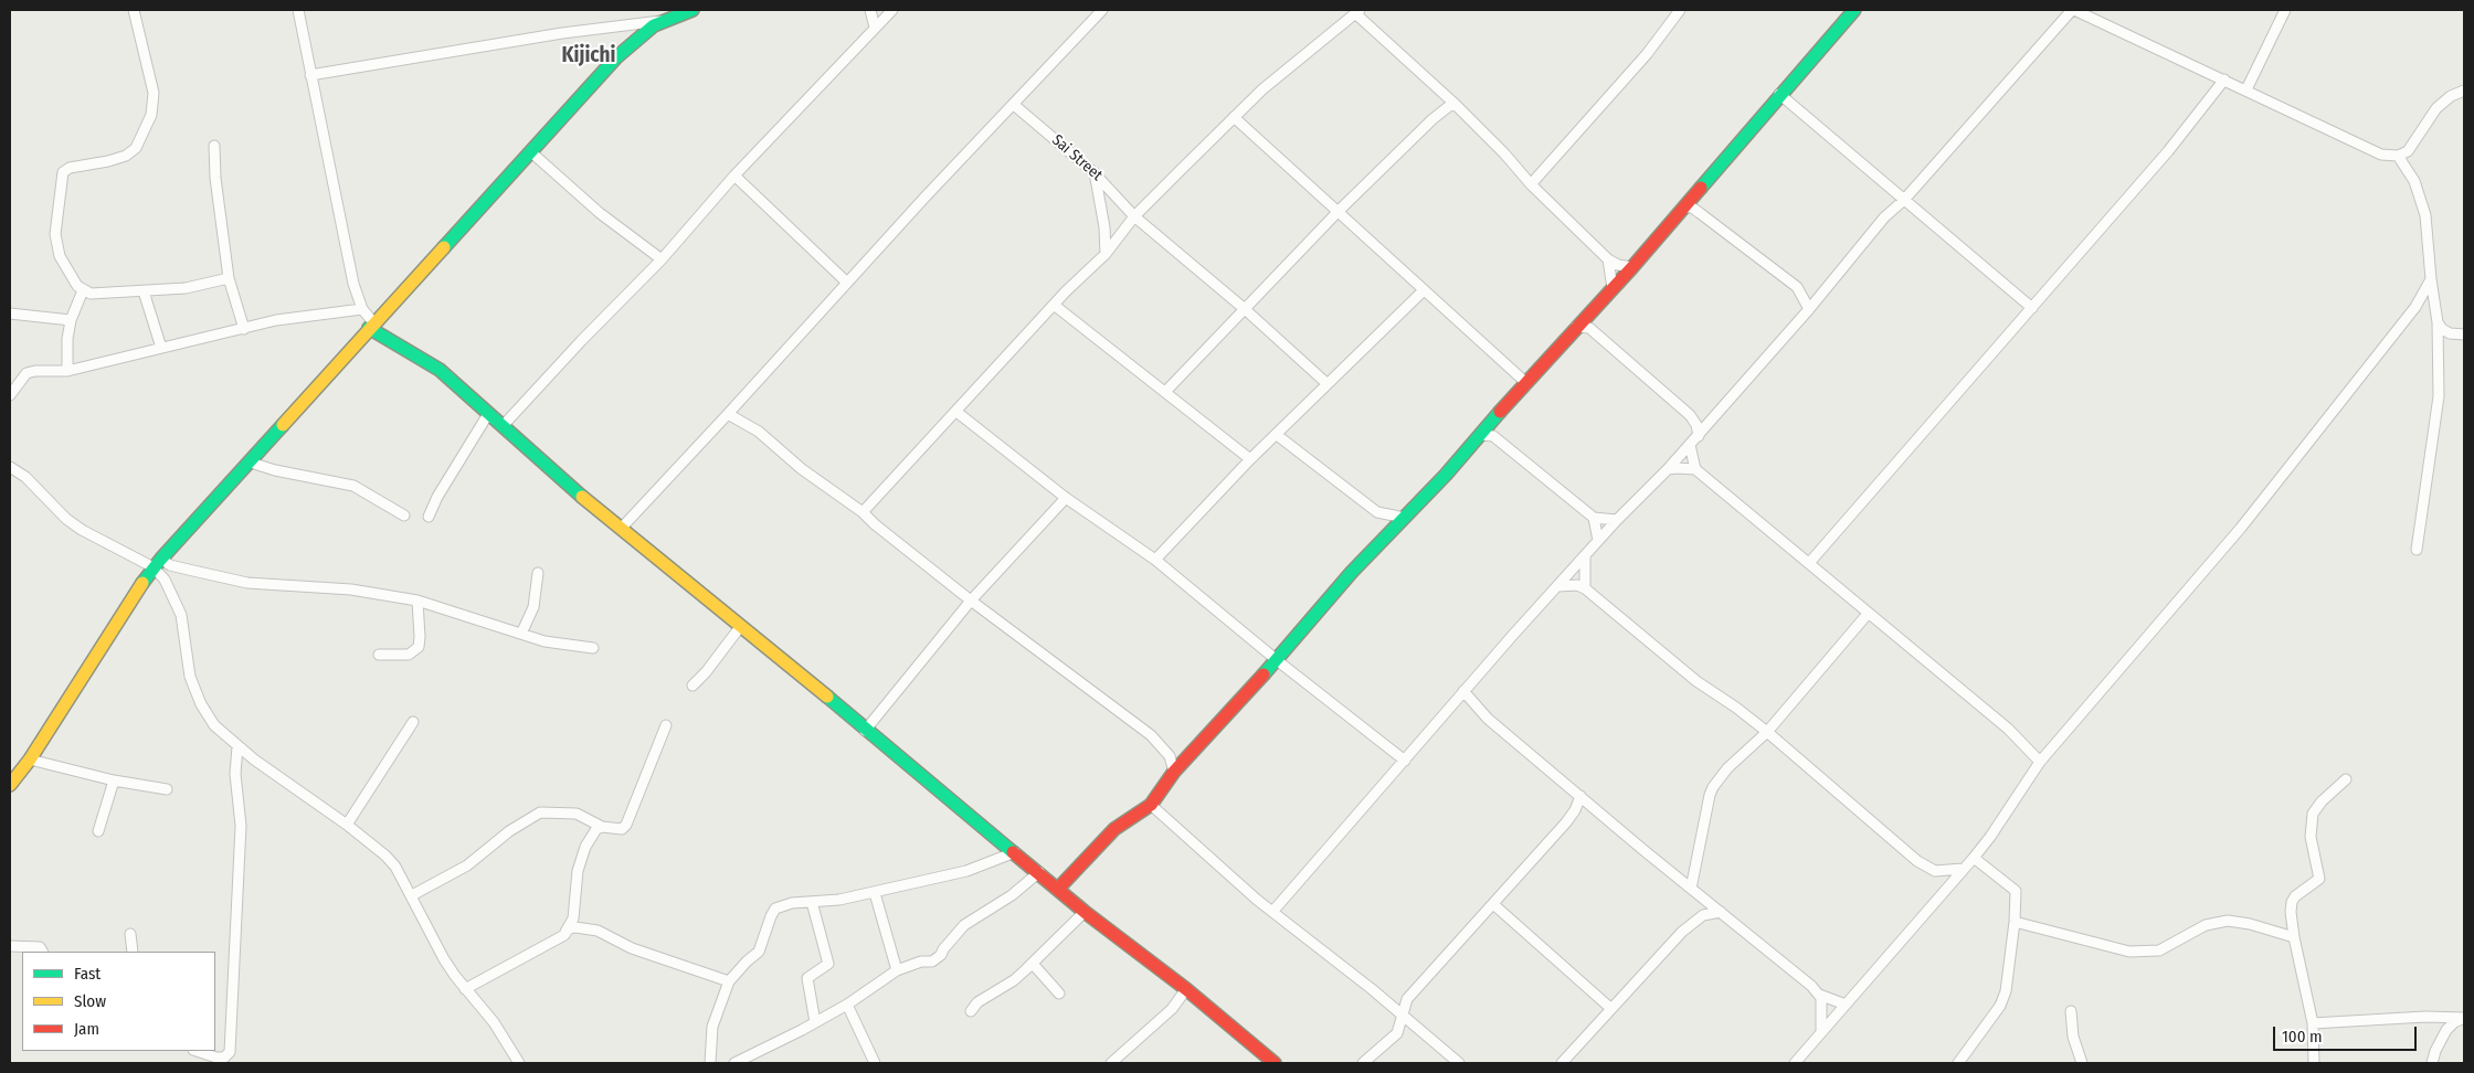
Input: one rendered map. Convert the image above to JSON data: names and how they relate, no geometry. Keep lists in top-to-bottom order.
{
  "streets": {
    "street": ["Sai Street"]
  },
  "districts": ["Kijichi"],
  "legend": ["Fast", "Slow", "Jam"],
  "scale_bar": "100 m"
}
